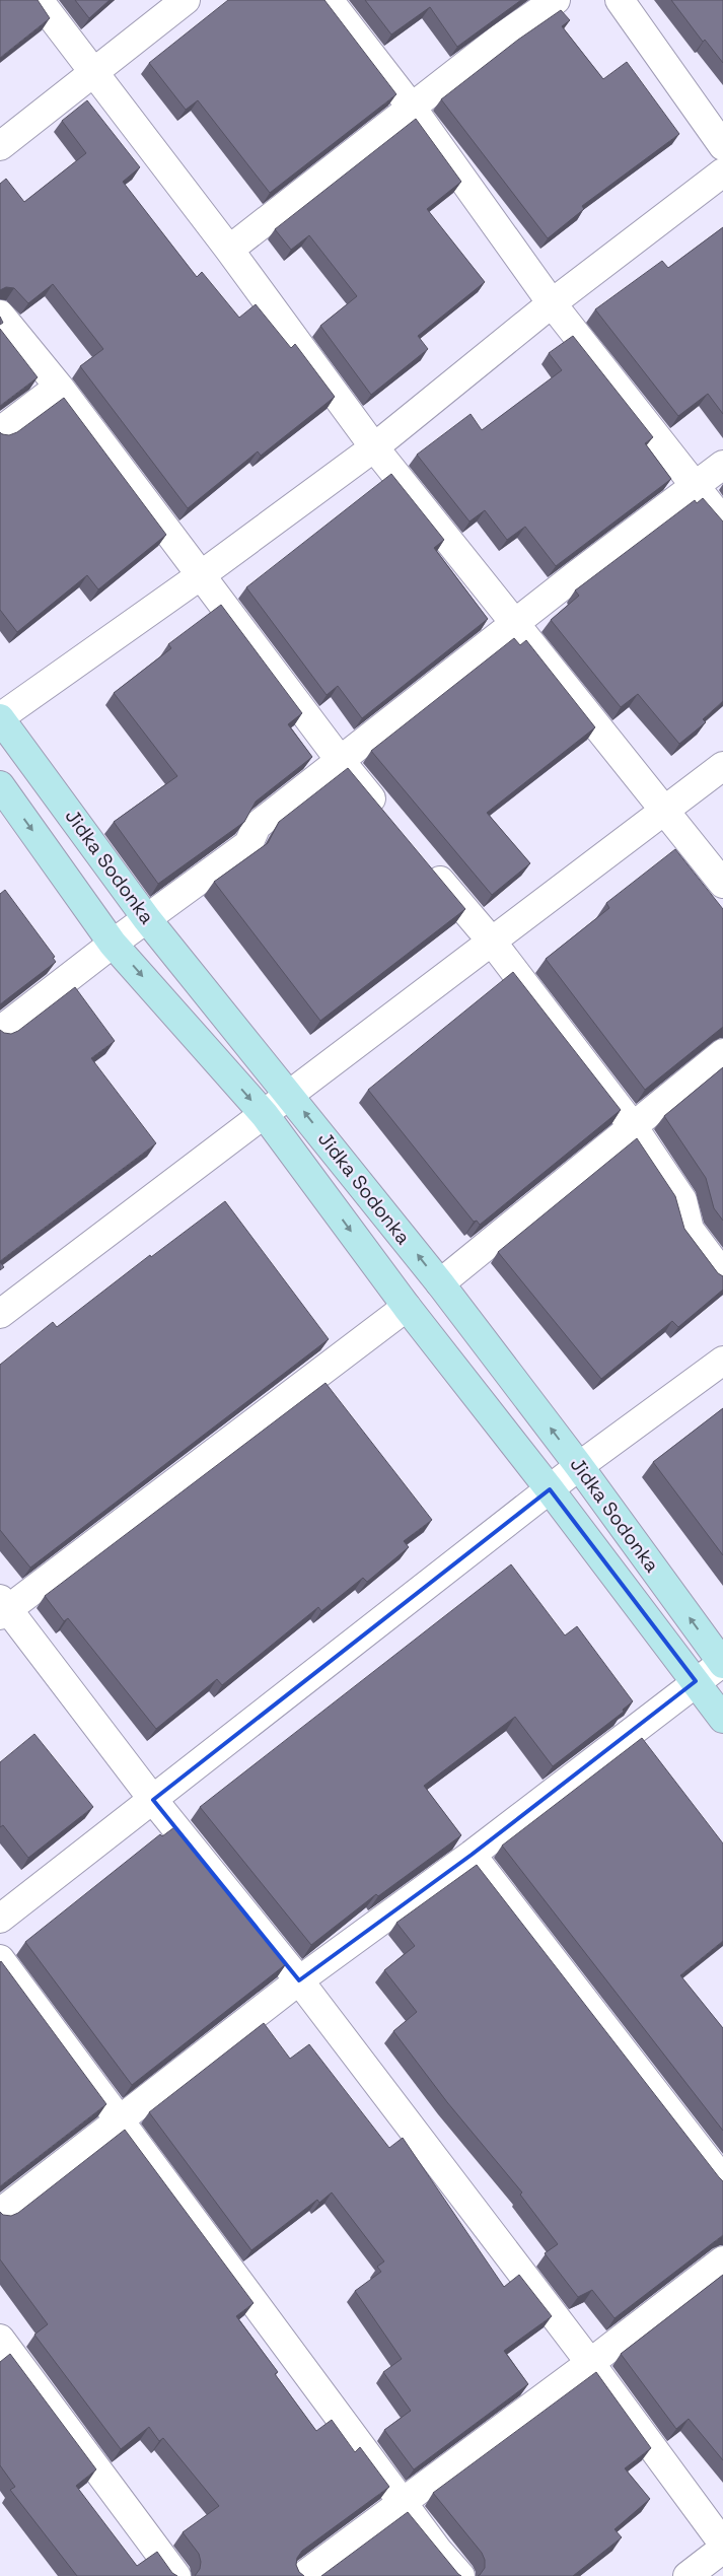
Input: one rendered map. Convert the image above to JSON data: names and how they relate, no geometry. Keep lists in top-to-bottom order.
{
  "streets": {
    "main road": ["Jidka Sodonka"]
  }
}
